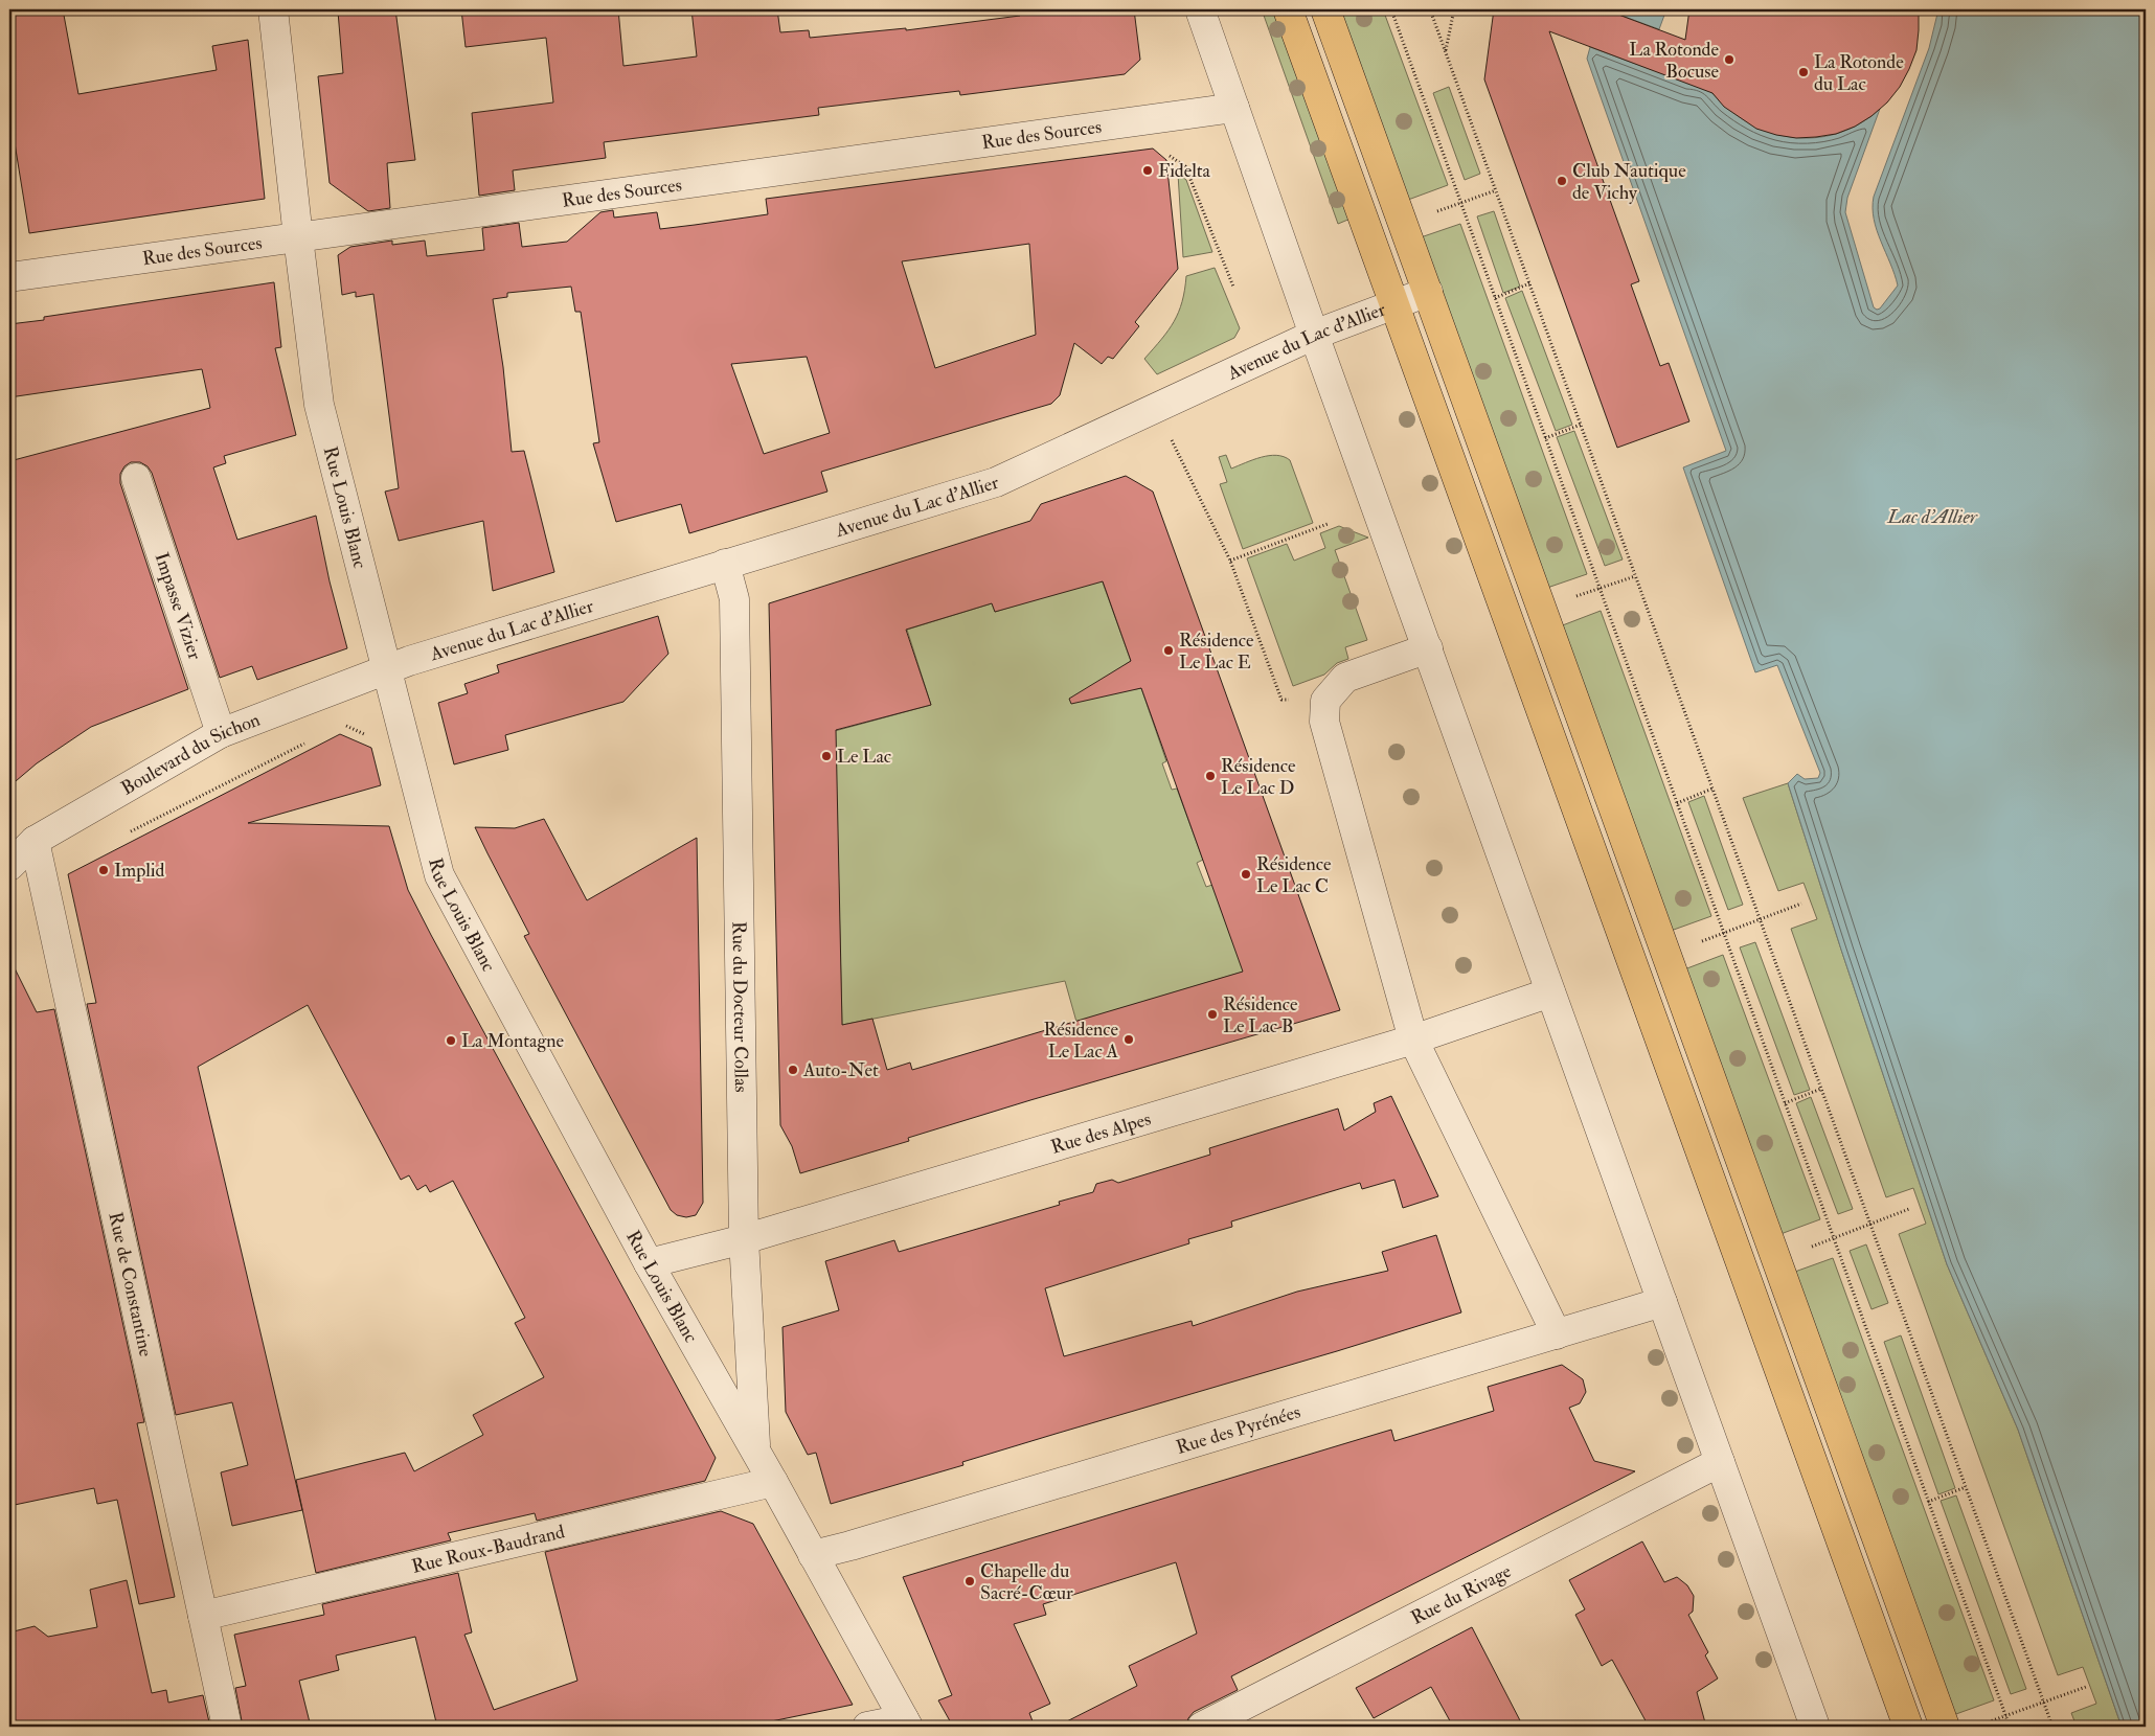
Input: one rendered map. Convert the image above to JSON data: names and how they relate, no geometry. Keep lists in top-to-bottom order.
{
  "streets": {
    "street": [
      "Rue des Sources",
      "Avenue du Lac d'Allier",
      "Rue Louis Blanc",
      "Impasse Vizier",
      "Boulevard du Sichon",
      "Rue du Docteur Collas",
      "Rue des Alpes",
      "Rue de Constantine",
      "Rue des Pyrénées",
      "Rue Roux-Baudrand",
      "Rue du Rivage"
    ]
  },
  "crossings": [
    ["Rue des Sources", "Rue Louis Blanc"],
    ["Avenue du Lac d'Allier", "Rue Louis Blanc"],
    ["Avenue du Lac d'Allier", "Boulevard du Sichon"],
    ["Avenue du Lac d'Allier", "Rue du Docteur Collas"],
    ["Rue Louis Blanc", "Boulevard du Sichon"],
    ["Rue Louis Blanc", "Rue du Docteur Collas"],
    ["Rue Louis Blanc", "Rue des Alpes"],
    ["Rue Louis Blanc", "Rue des Pyrénées"],
    ["Rue Louis Blanc", "Rue Roux-Baudrand"],
    ["Impasse Vizier", "Boulevard du Sichon"],
    ["Boulevard du Sichon", "Rue de Constantine"],
    ["Rue du Docteur Collas", "Rue des Alpes"],
    ["Rue de Constantine", "Rue Roux-Baudrand"]
  ],
  "water": ["Lac d'Allier"],
  "places": [
    "La Rotonde Bocuse",
    "La Rotonde du Lac",
    "Fidelta",
    "Club Nautique de Vichy",
    "Résidence Le Lac E",
    "Le Lac",
    "Résidence Le Lac D",
    "Implid",
    "Résidence Le Lac C",
    "Résidence Le Lac B",
    "Résidence Le Lac A",
    "La Montagne",
    "Auto-Net",
    "Chapelle du Sacré-Cœur"
  ]
}
